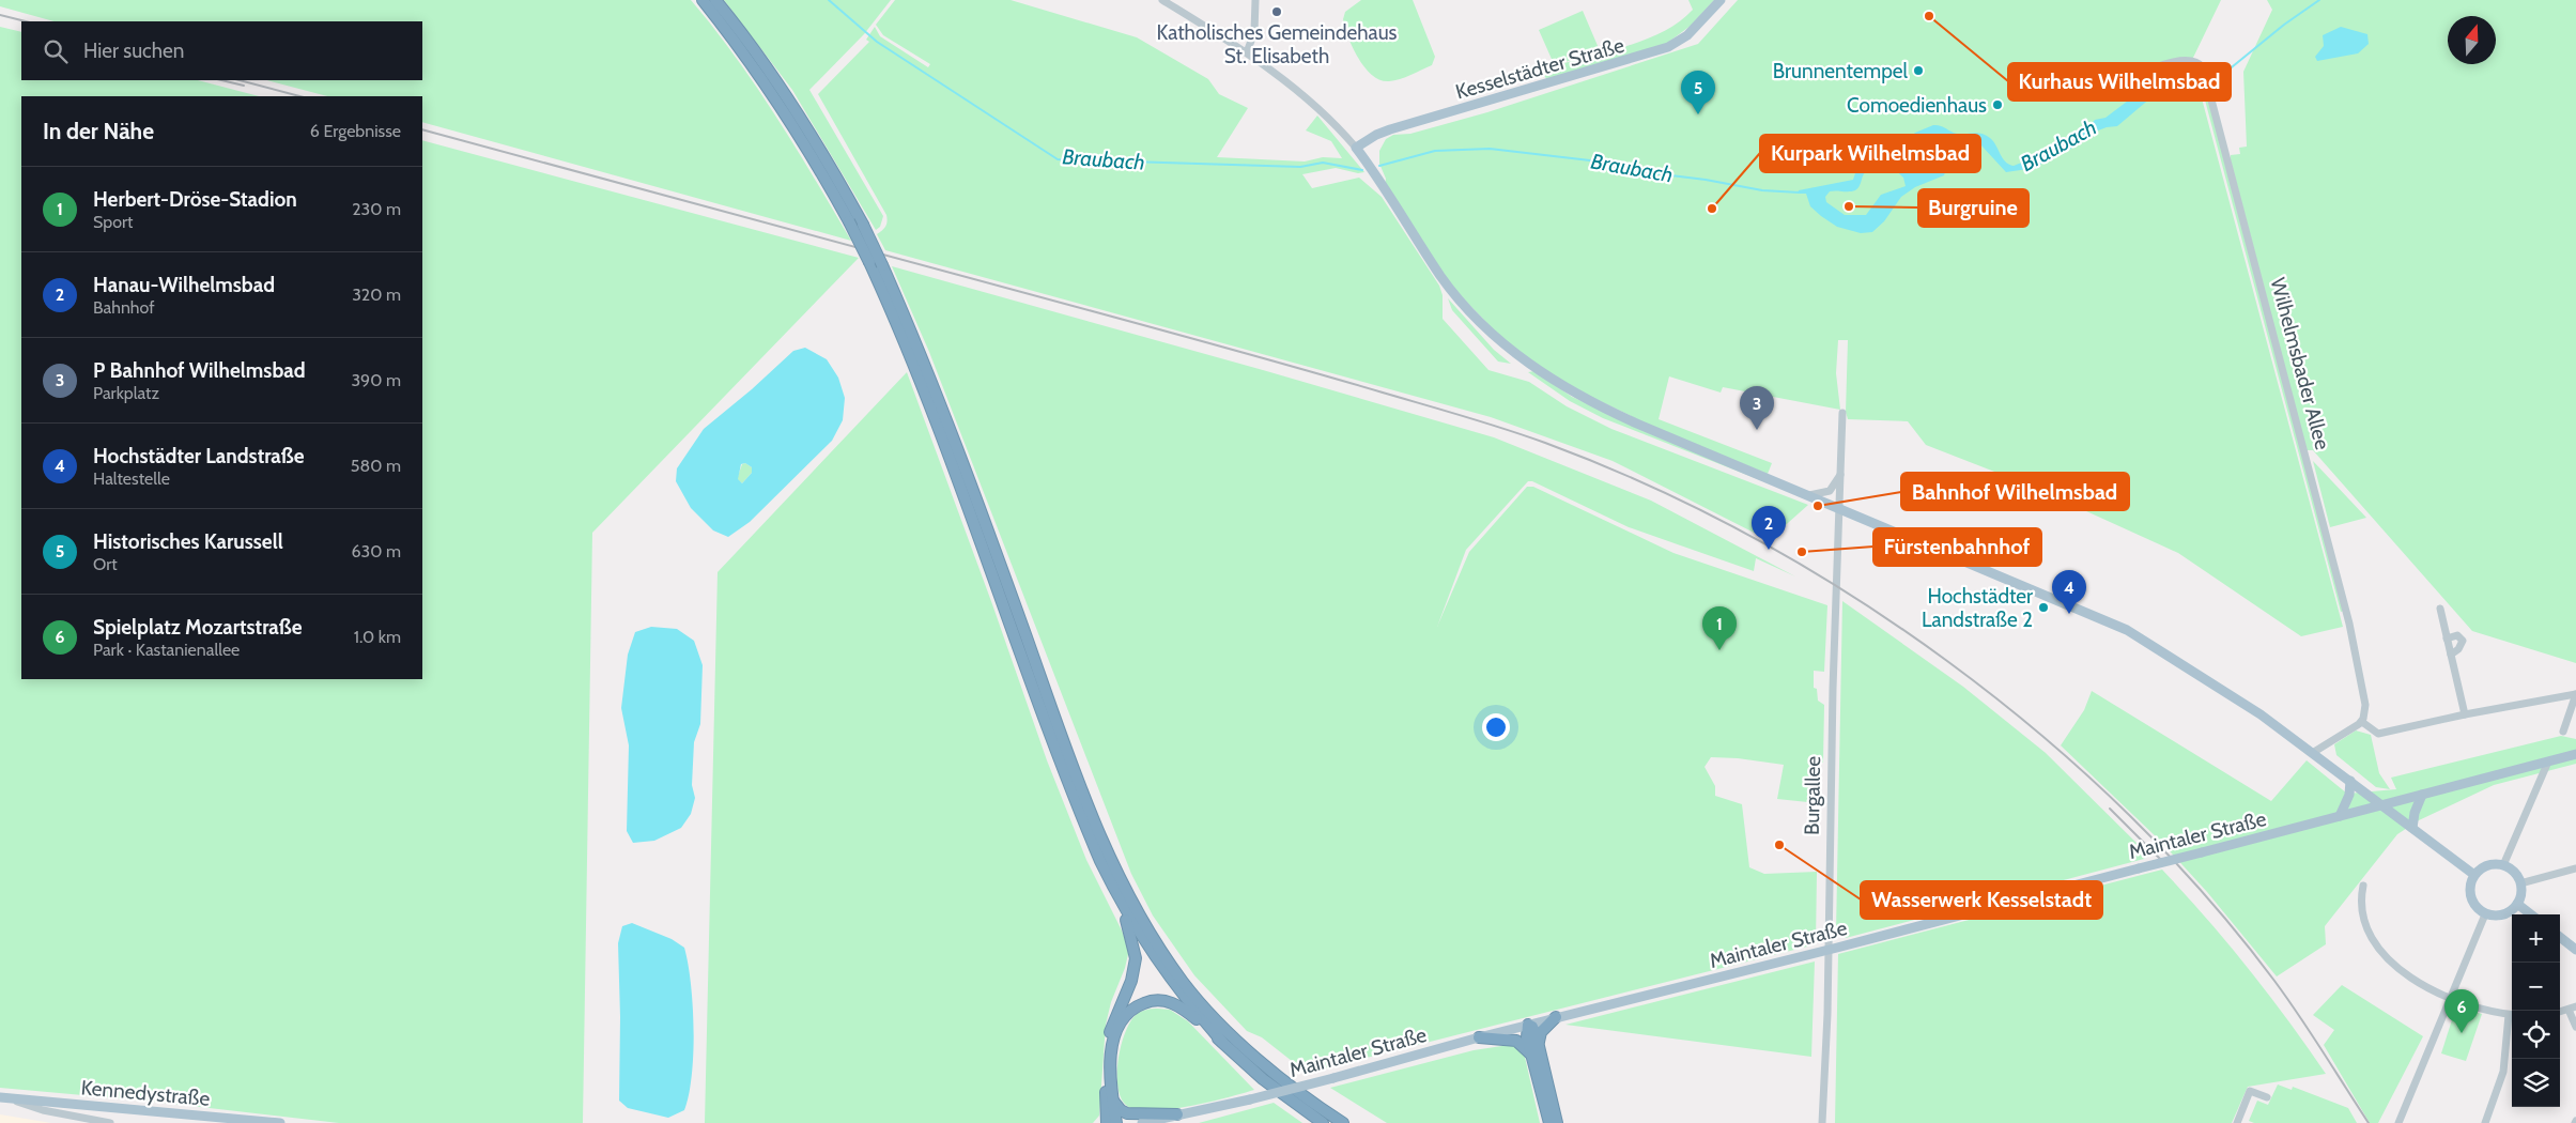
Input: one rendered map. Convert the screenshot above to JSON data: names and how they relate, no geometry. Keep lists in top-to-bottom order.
{
  "streets": {
    "main road": ["Kesselstädter Straße", "Maintaler Straße", "Kennedystraße"],
    "street": ["Wilhelmsbader Allee", "Burgallee"]
  },
  "crossings": [
    ["Burgallee", "Maintaler Straße"]
  ],
  "water": ["Braubach"],
  "places": [
    "Katholisches Gemeindehaus St. Elisabeth",
    "Kurhaus Wilhelmsbad",
    "Brunnentempel",
    "Comoedienhaus",
    "Burgruine",
    "Kurpark Wilhelmsbad",
    "Bahnhof Wilhelmsbad",
    "Fürstenbahnhof",
    "Hochstädter Landstraße 2",
    "Wasserwerk Kesselstadt"
  ],
  "north": "top",
  "page": {
    "search": "Hier suchen",
    "pins": [
      "5",
      "3",
      "2",
      "4",
      "1",
      "6"
    ],
    "heading": ["In der Nähe", "6 Ergebnisse"],
    "list": [
      {
        "mark": "1",
        "name": "Herbert-Dröse-Stadion",
        "note": "Sport",
        "value": "230 m"
      },
      {
        "mark": "2",
        "name": "Hanau-Wilhelmsbad",
        "note": "Bahnhof",
        "value": "320 m"
      },
      {
        "mark": "3",
        "name": "P Bahnhof Wilhelmsbad",
        "note": "Parkplatz",
        "value": "390 m"
      },
      {
        "mark": "4",
        "name": "Hochstädter Landstraße",
        "note": "Haltestelle",
        "value": "580 m"
      },
      {
        "mark": "5",
        "name": "Historisches Karussell",
        "note": "Ort",
        "value": "630 m"
      },
      {
        "mark": "6",
        "name": "Spielplatz Mozartstraße",
        "note": "Park · Kastanienallee",
        "value": "1.0 km"
      }
    ],
    "map_buttons": ["+", "−"]
  }
}
